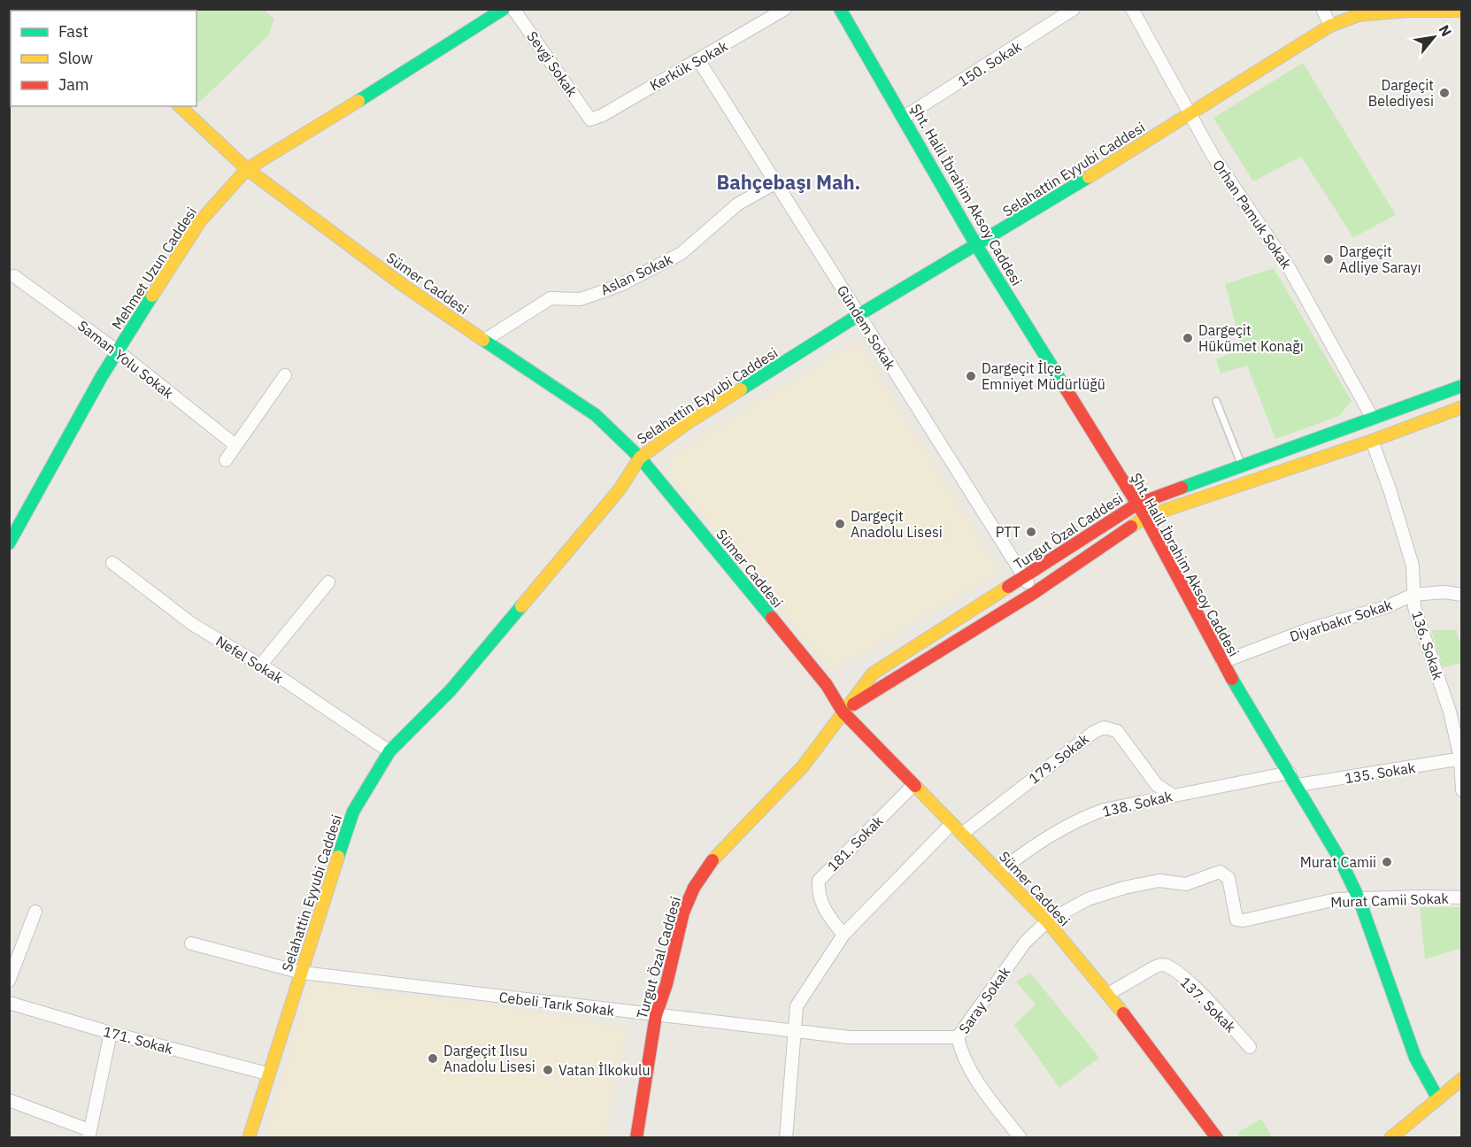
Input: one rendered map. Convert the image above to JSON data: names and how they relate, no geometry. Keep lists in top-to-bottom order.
{
  "streets": {
    "street": [
      "Sevgi Sokak",
      "150. Sokak",
      "Kerkük Sokak",
      "Selahattin Eyyubi Caddesi",
      "Şht. Halil İbrahim Aksoy Caddesi",
      "Orhan Pamuk Sokak",
      "Mehmet Uzun Caddesi",
      "Aslan Sokak",
      "Sümer Caddesi",
      "Gündem Sokak",
      "Saman Yolu Sokak",
      "Turgut Özal Caddesi",
      "Diyarbakır Sokak",
      "136. Sokak",
      "Nefel Sokak",
      "179. Sokak",
      "135. Sokak",
      "138. Sokak",
      "181. Sokak",
      "Murat Camii Sokak",
      "Saray Sokak",
      "Cebeli Tarık Sokak",
      "137. Sokak",
      "171. Sokak"
    ]
  },
  "crossings": [
    ["Sevgi Sokak", "Kerkük Sokak"],
    ["150. Sokak", "Şht. Halil İbrahim Aksoy Caddesi"],
    ["Kerkük Sokak", "Gündem Sokak"],
    ["Selahattin Eyyubi Caddesi", "Şht. Halil İbrahim Aksoy Caddesi"],
    ["Selahattin Eyyubi Caddesi", "Orhan Pamuk Sokak"],
    ["Selahattin Eyyubi Caddesi", "Sümer Caddesi"],
    ["Selahattin Eyyubi Caddesi", "Gündem Sokak"],
    ["Selahattin Eyyubi Caddesi", "Nefel Sokak"],
    ["Selahattin Eyyubi Caddesi", "Cebeli Tarık Sokak"],
    ["Selahattin Eyyubi Caddesi", "171. Sokak"],
    ["Şht. Halil İbrahim Aksoy Caddesi", "Turgut Özal Caddesi"],
    ["Şht. Halil İbrahim Aksoy Caddesi", "Diyarbakır Sokak"],
    ["Şht. Halil İbrahim Aksoy Caddesi", "135. Sokak"],
    ["Şht. Halil İbrahim Aksoy Caddesi", "138. Sokak"],
    ["Şht. Halil İbrahim Aksoy Caddesi", "Murat Camii Sokak"],
    ["Orhan Pamuk Sokak", "Turgut Özal Caddesi"],
    ["Mehmet Uzun Caddesi", "Sümer Caddesi"],
    ["Mehmet Uzun Caddesi", "Saman Yolu Sokak"],
    ["Aslan Sokak", "Sümer Caddesi"],
    ["Aslan Sokak", "Gündem Sokak"],
    ["Sümer Caddesi", "Turgut Özal Caddesi"],
    ["Sümer Caddesi", "179. Sokak"],
    ["Sümer Caddesi", "138. Sokak"],
    ["Sümer Caddesi", "181. Sokak"],
    ["Sümer Caddesi", "Murat Camii Sokak"],
    ["Sümer Caddesi", "Saray Sokak"],
    ["Sümer Caddesi", "137. Sokak"],
    ["Gündem Sokak", "Turgut Özal Caddesi"],
    ["Turgut Özal Caddesi", "136. Sokak"],
    ["Turgut Özal Caddesi", "Cebeli Tarık Sokak"],
    ["Diyarbakır Sokak", "136. Sokak"],
    ["136. Sokak", "135. Sokak"],
    ["179. Sokak", "138. Sokak"],
    ["Murat Camii Sokak", "Saray Sokak"],
    ["Saray Sokak", "Cebeli Tarık Sokak"]
  ],
  "districts": ["Bahçebaşı Mah."],
  "places": [
    "Dargeçit Belediyesi",
    "Dargeçit Adliye Sarayı",
    "Dargeçit Hükümet Konağı",
    "Dargeçit İlçe Emniyet Müdürlüğü",
    "Dargeçit Anadolu Lisesi",
    "PTT",
    "Murat Camii",
    "Dargeçit Ilısu Anadolu Lisesi",
    "Vatan İlkokulu"
  ],
  "legend": ["Fast", "Slow", "Jam"],
  "north": "top right"
}
